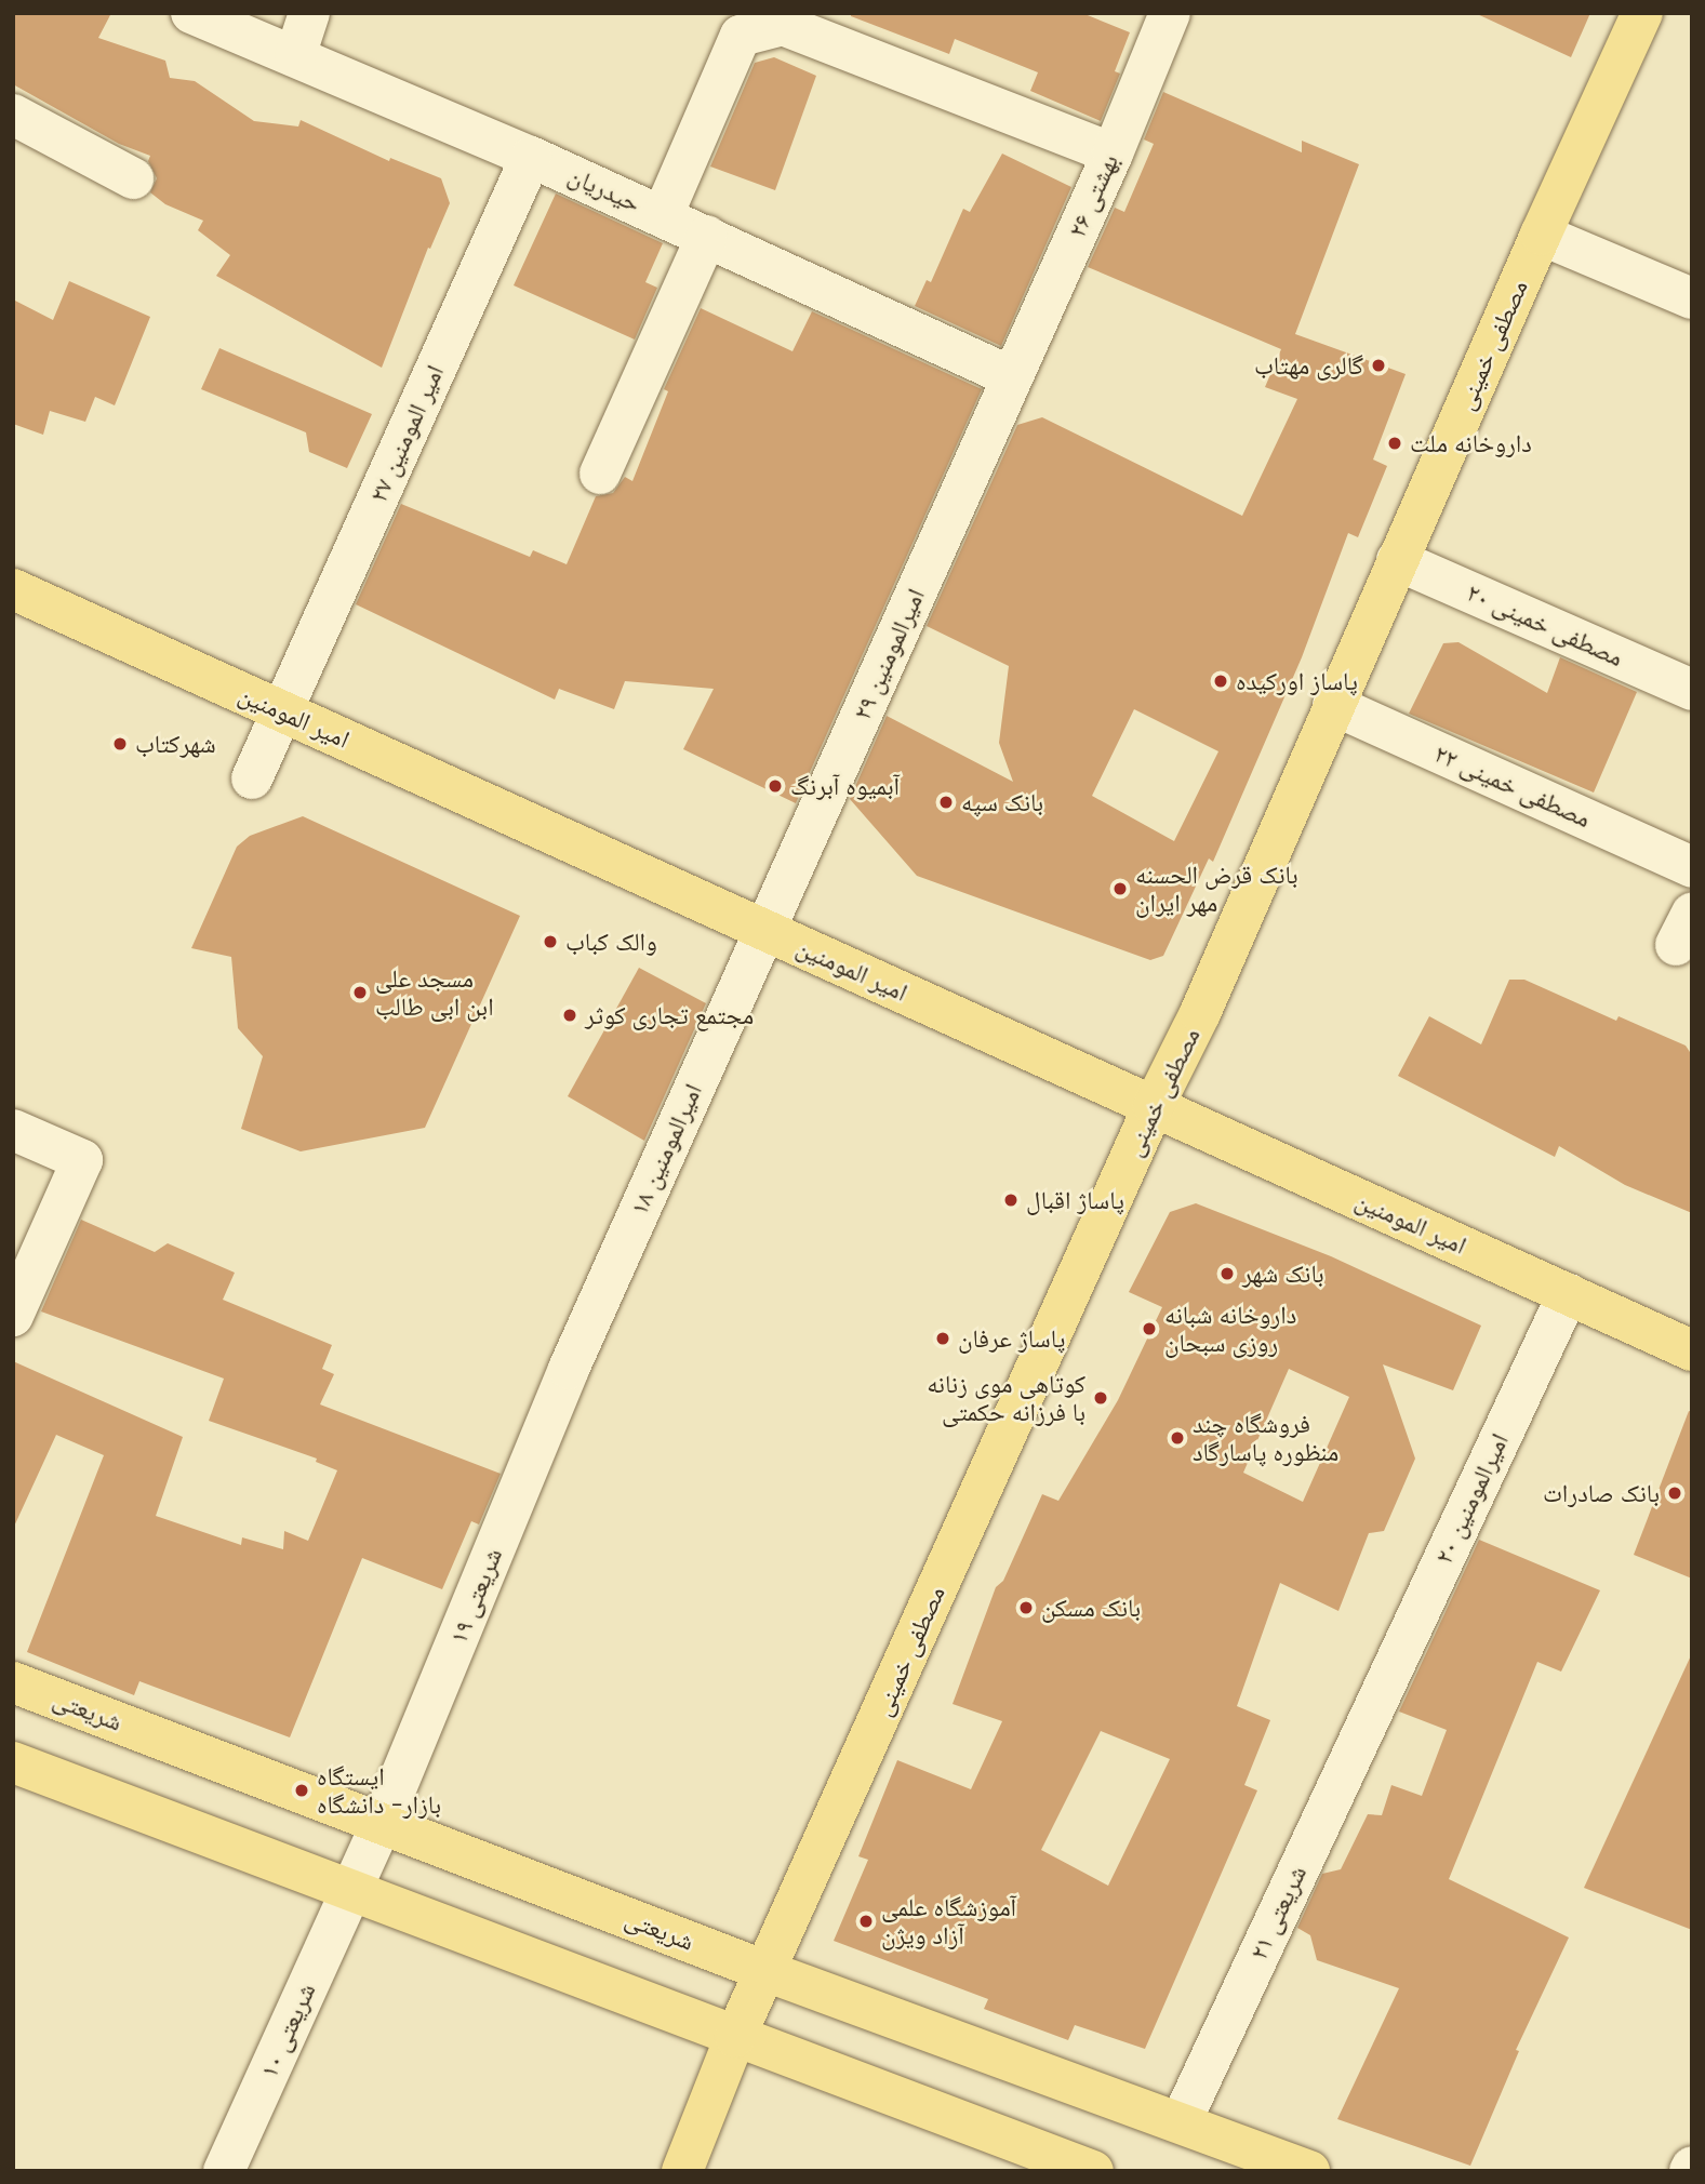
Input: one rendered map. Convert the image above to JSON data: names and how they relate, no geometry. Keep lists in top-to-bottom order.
{
  "streets": {
    "main road": ["مصطفی خمینی", "امیر المومنین", "شریعتی"],
    "street": [
      "حیدریان",
      "بهشتی ۲۶",
      "امیر المومنین ۲۷",
      "مصطفی خمینی ۲۰",
      "امیرالمومنین ۲۹",
      "مصطفی خمینی ۲۲",
      "امیرالمومنین ۱۸",
      "امیرالمومنین ۲۰",
      "شریعتی ۱۹",
      "شریعتی ۲۱",
      "شریعتی ۱۰"
    ]
  },
  "crossings": [
    ["حیدریان", "بهشتی ۲۶"],
    ["حیدریان", "امیر المومنین ۲۷"],
    ["حیدریان", "امیرالمومنین ۲۹"],
    ["بهشتی ۲۶", "امیرالمومنین ۲۹"],
    ["مصطفی خمینی", "مصطفی خمینی ۲۰"],
    ["مصطفی خمینی", "امیر المومنین"],
    ["مصطفی خمینی", "مصطفی خمینی ۲۲"],
    ["مصطفی خمینی", "شریعتی"],
    ["امیر المومنین ۲۷", "امیر المومنین"],
    ["امیرالمومنین ۲۹", "امیر المومنین"],
    ["امیرالمومنین ۲۹", "امیرالمومنین ۱۸"],
    ["امیر المومنین", "امیرالمومنین ۱۸"],
    ["امیر المومنین", "امیرالمومنین ۲۰"],
    ["امیرالمومنین ۱۸", "شریعتی ۱۹"],
    ["امیرالمومنین ۲۰", "شریعتی ۲۱"],
    ["شریعتی ۱۹", "شریعتی"],
    ["شریعتی ۱۹", "شریعتی ۱۰"],
    ["شریعتی", "شریعتی ۲۱"]
  ],
  "places": [
    "گالری مهتاب",
    "داروخانه ملت",
    "پاساز اورکیده",
    "شهرکتاب",
    "آبمیوه آبرنگ",
    "بانک سپه",
    "بانک قرض الحسنه مهر ایران",
    "والک کباب",
    "مسجد علی ابن ابی طالب",
    "مجتمع تجاری کوثر",
    "پاساژ اقبال",
    "بانک شهر",
    "داروخانه شبانه روزی سبحان",
    "پاساژ عرفان",
    "کوتاهی موی زنانە با فرزانە حکمتی",
    "فروشگاه چند منظوره پاسارگاد",
    "بانک صادرات",
    "بانک مسکن",
    "ایستگاه بازار- دانشگاه",
    "آموزشگاه علمی آزاد ویژن"
  ]
}
